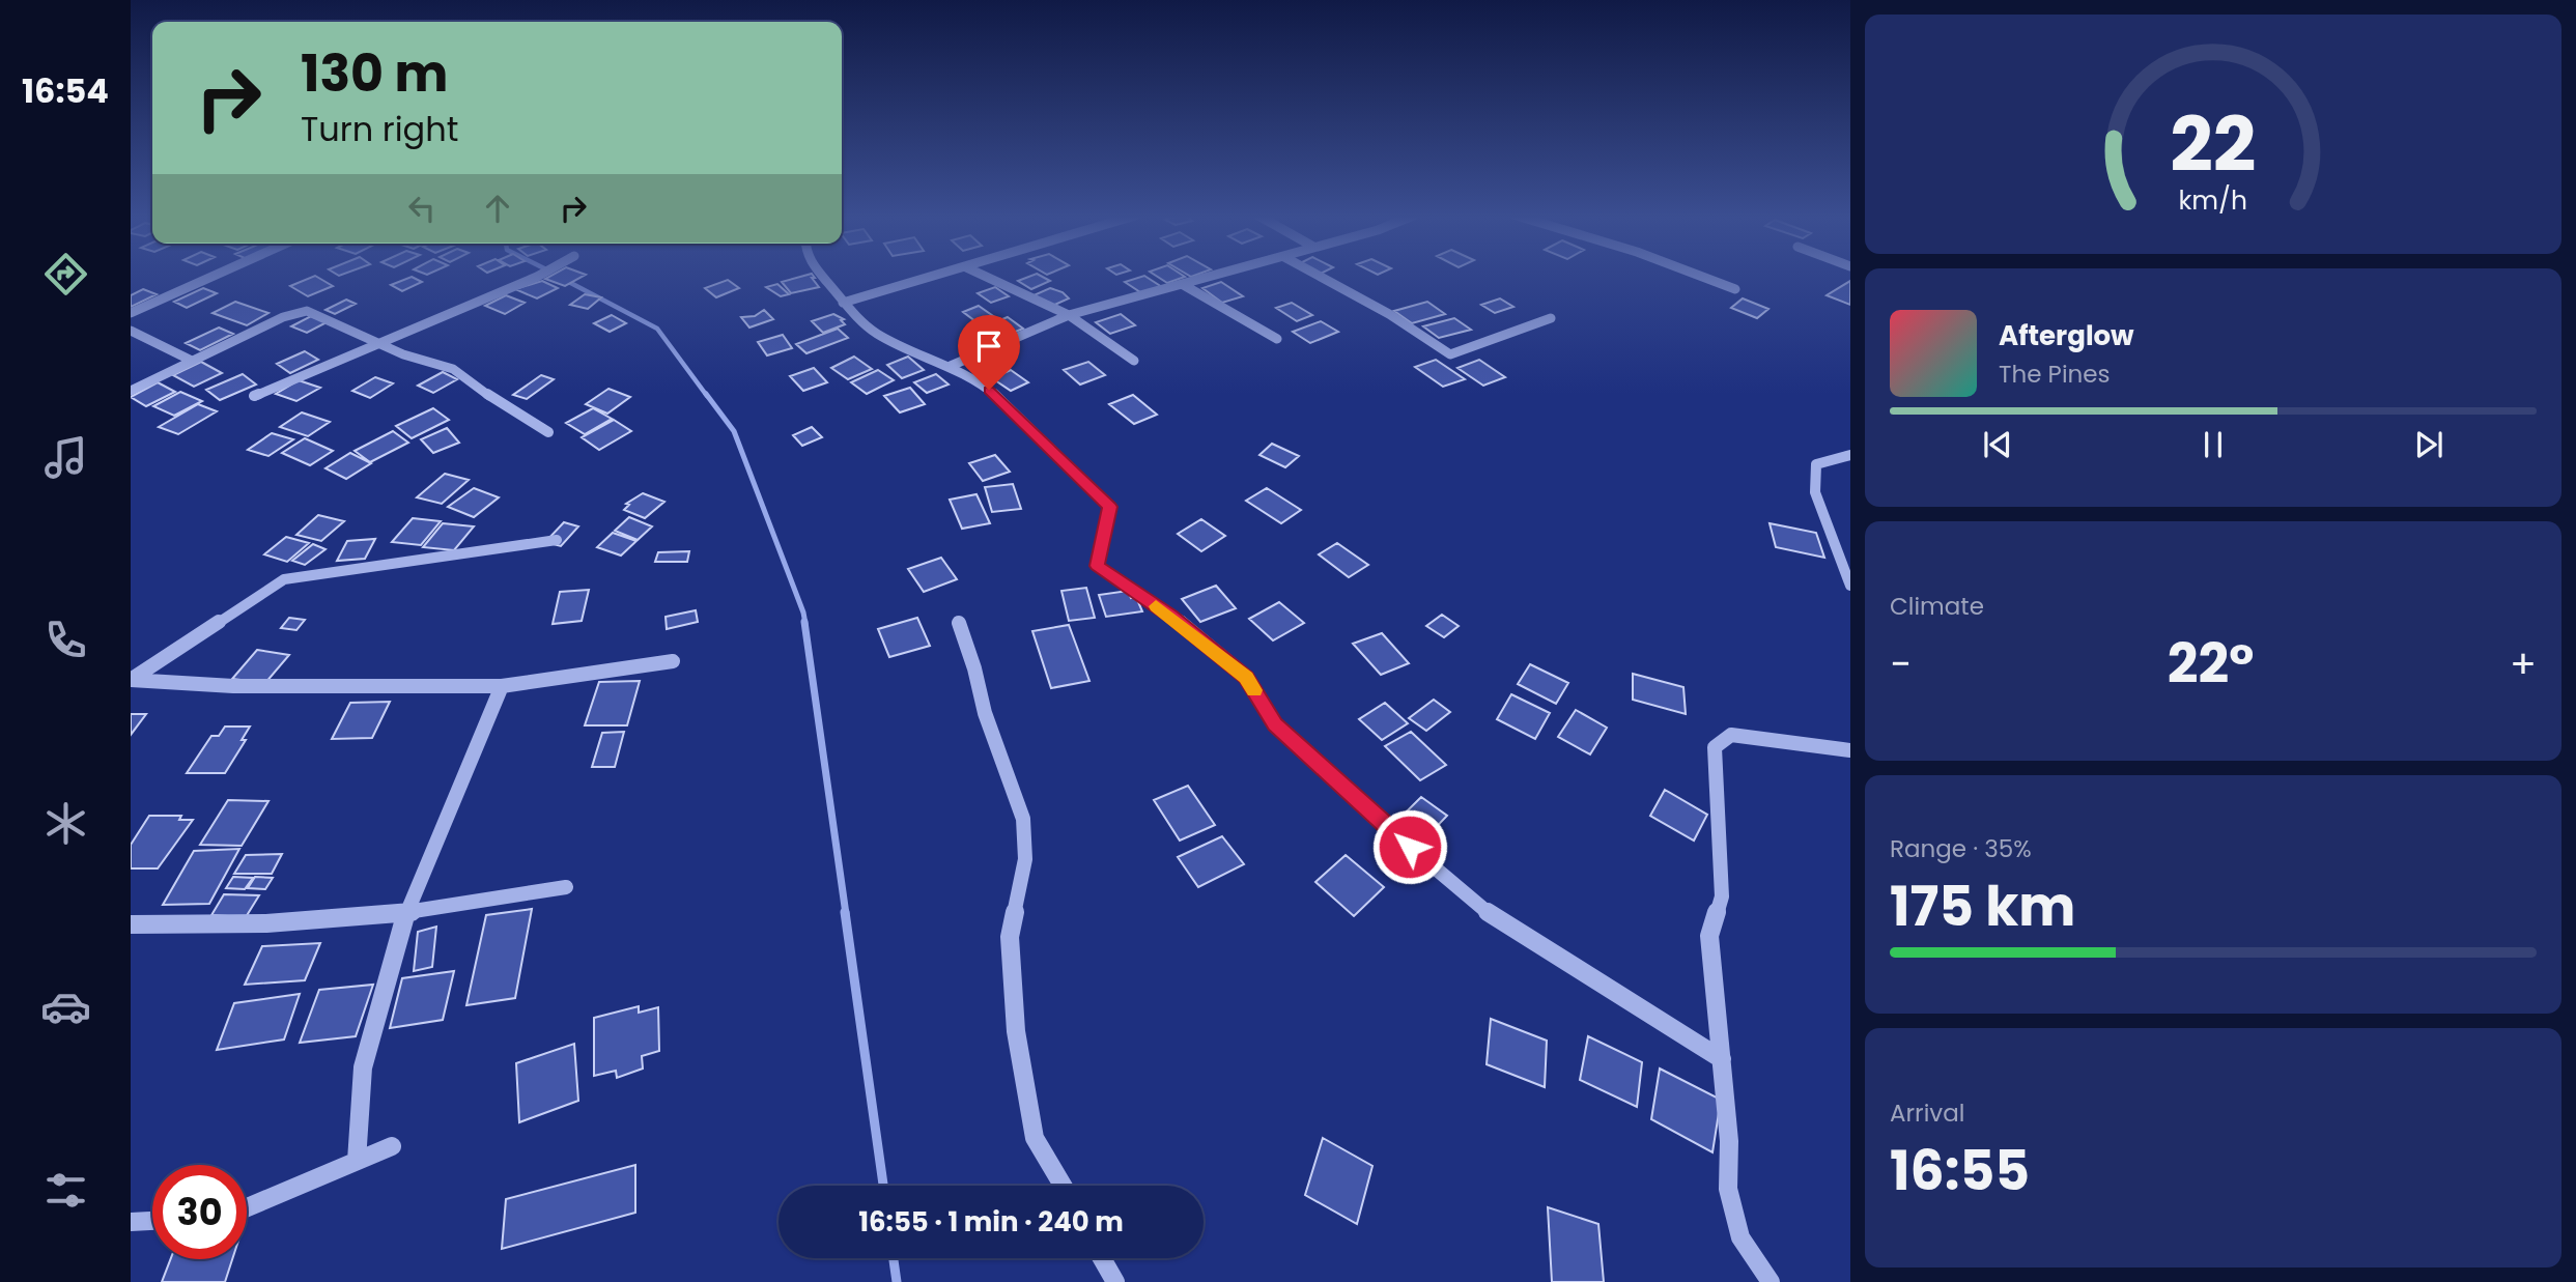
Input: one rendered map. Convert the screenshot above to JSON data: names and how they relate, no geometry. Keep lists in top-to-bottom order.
{
  "page": {
    "tabs": "16:54",
    "turn": ["130 m", "Turn right"],
    "song": ["Afterglow", "The Pines"],
    "tile": [
      "Climate",
      ["Range · 35%", "175 km"],
      ["Arrival", "16:55"]
    ],
    "heat": ["−", "22°", "+"],
    "limit": "30",
    "trip": "16:55 · 1 min · 240 m",
    "gauge": ["22", "km/h"]
  }
}
